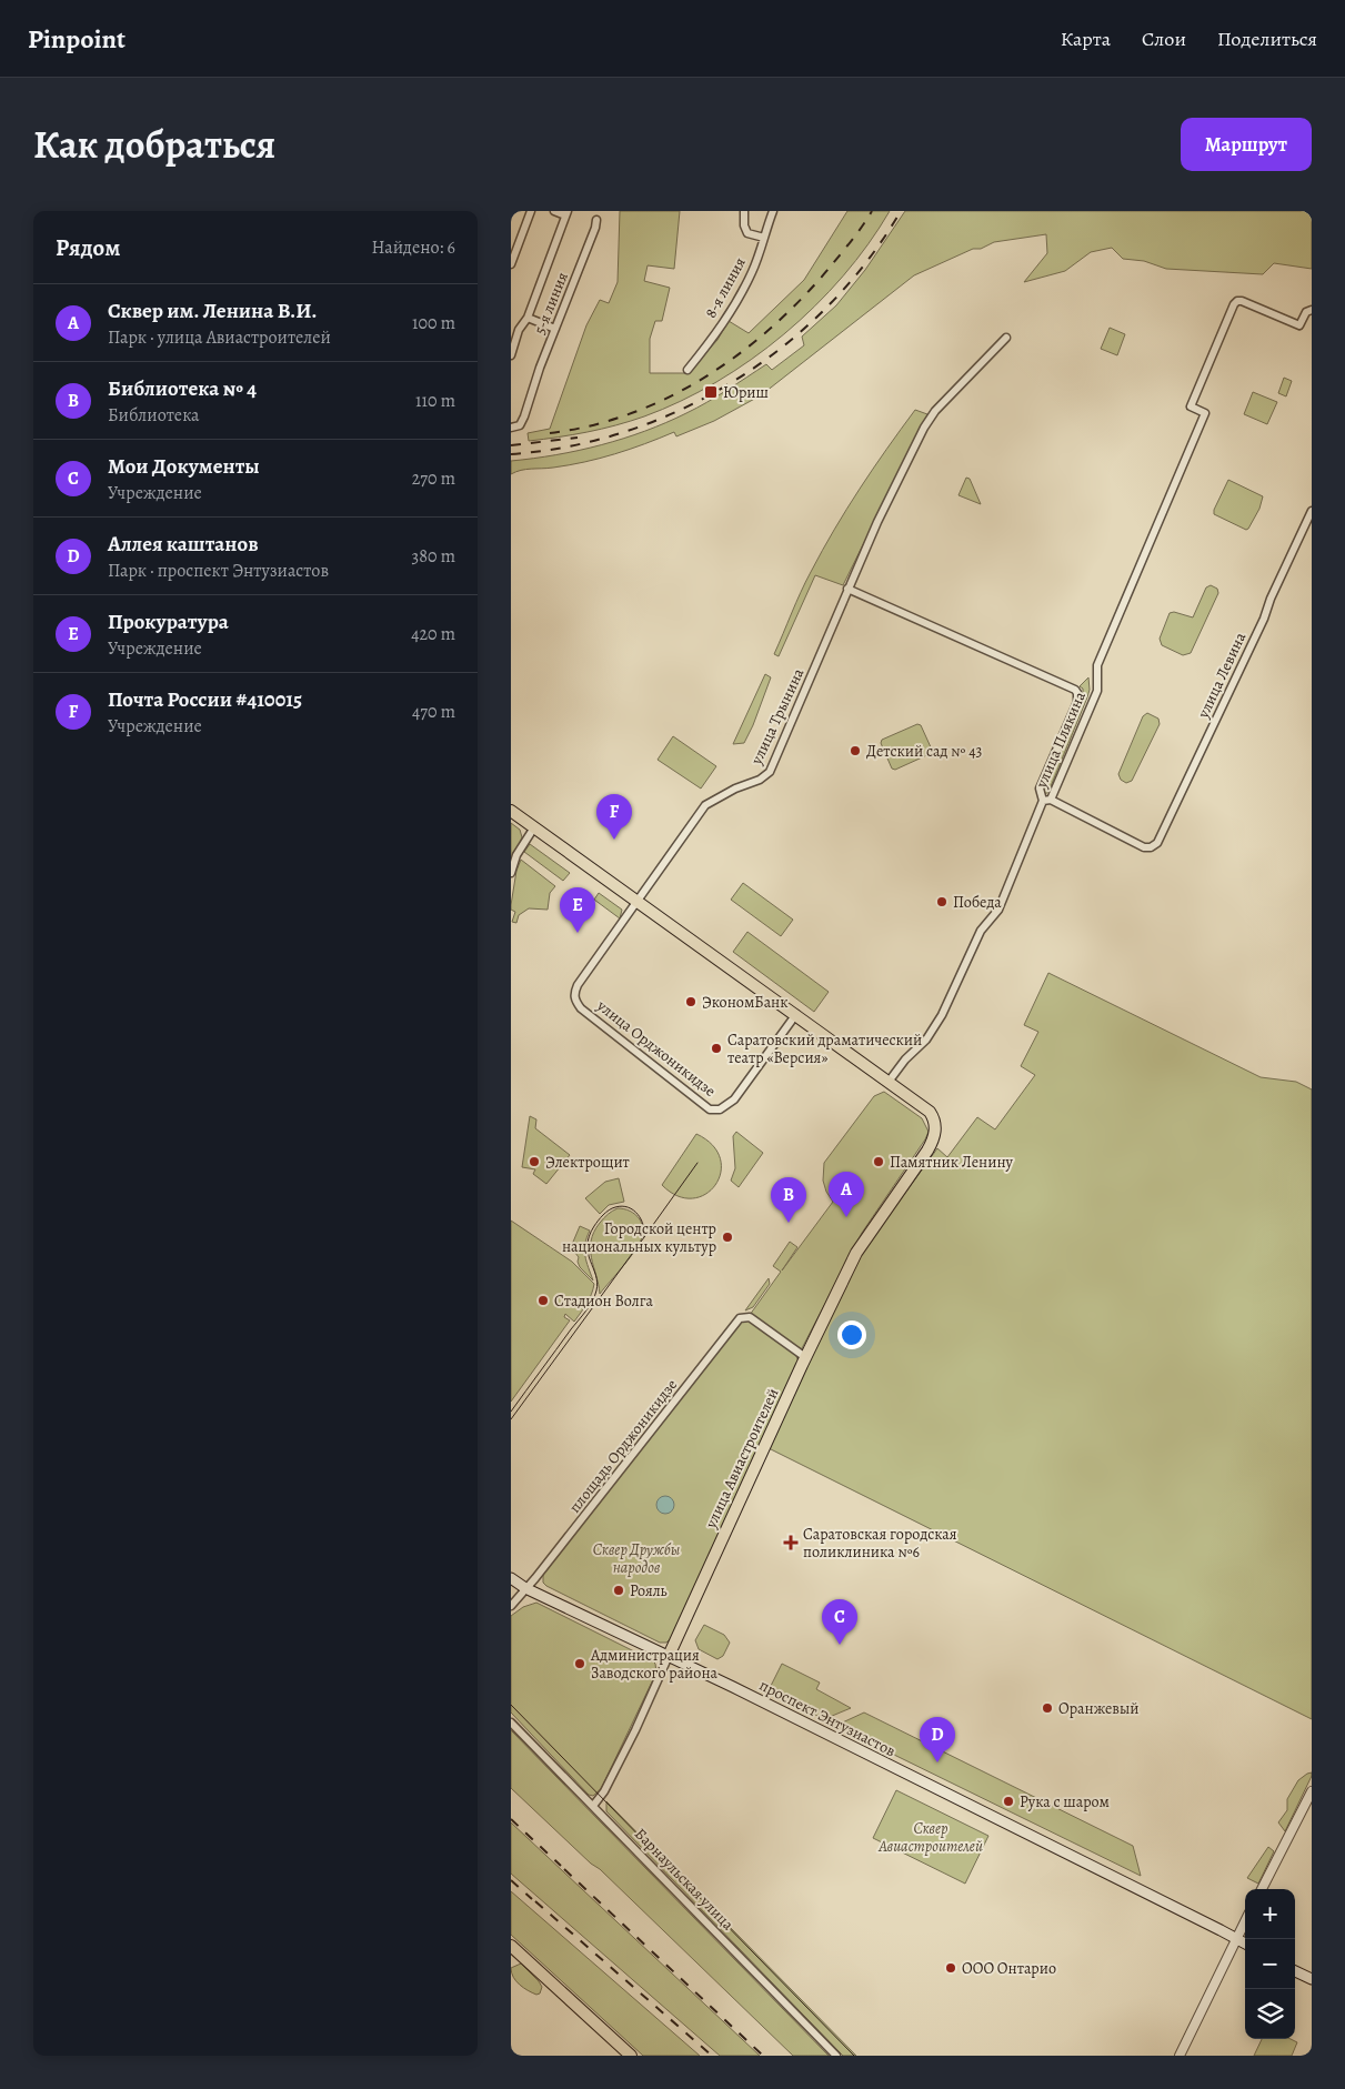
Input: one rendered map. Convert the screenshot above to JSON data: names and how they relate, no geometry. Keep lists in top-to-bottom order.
{
  "streets": {
    "main road": ["улица Авиастроителей", "проспект Энтузиастов"],
    "street": [
      "8-я линия",
      "5-я линия",
      "улица Левина",
      "улица Трынина",
      "улица Плякина",
      "улица Орджоникидзе",
      "площадь Орджоникидзе",
      "Барнаульская улица"
    ]
  },
  "crossings": [
    ["улица Левина", "улица Плякина"],
    ["улица Трынина", "улица Орджоникидзе"],
    ["улица Плякина", "улица Авиастроителей"],
    ["площадь Орджоникидзе", "улица Авиастроителей"],
    ["площадь Орджоникидзе", "проспект Энтузиастов"],
    ["улица Авиастроителей", "проспект Энтузиастов"],
    ["улица Авиастроителей", "Барнаульская улица"]
  ],
  "parks": ["Сквер Дружбы народов", "Сквер Авиастроителей"],
  "places": {
    "transit": ["Юриш"],
    "other": [
      "Детский сад № 43",
      "Победа",
      "ЭкономБанк",
      "Саратовский драматический театр «Версия»",
      "Электрощит",
      "Памятник Ленину",
      "Городской центр национальных культур",
      "Стадион Волга",
      "Рояль",
      "Администрация Заводского района",
      "Оранжевый",
      "Рука с шаром",
      "ООО Онтарио"
    ],
    "health": ["Саратовская городская поликлиника №6"]
  },
  "page": {
    "header": "Pinpoint",
    "nav": ["Карта", "Слои", "Поделиться"],
    "title": "Как добраться",
    "buttons": "Маршрут",
    "heading": ["Рядом", "Найдено: 6"],
    "list": [
      {
        "mark": "A",
        "name": "Сквер им. Ленина В.И.",
        "note": "Парк · улица Авиастроителей",
        "value": "100 m"
      },
      {
        "mark": "B",
        "name": "Библиотека № 4",
        "note": "Библиотека",
        "value": "110 m"
      },
      {
        "mark": "C",
        "name": "Мои Документы",
        "note": "Учреждение",
        "value": "270 m"
      },
      {
        "mark": "D",
        "name": "Аллея каштанов",
        "note": "Парк · проспект Энтузиастов",
        "value": "380 m"
      },
      {
        "mark": "E",
        "name": "Прокуратура",
        "note": "Учреждение",
        "value": "420 m"
      },
      {
        "mark": "F",
        "name": "Почта России #410015",
        "note": "Учреждение",
        "value": "470 m"
      }
    ],
    "pins": [
      "F",
      "E",
      "A",
      "B",
      "C",
      "D"
    ],
    "map_buttons": ["+", "−"]
  }
}
